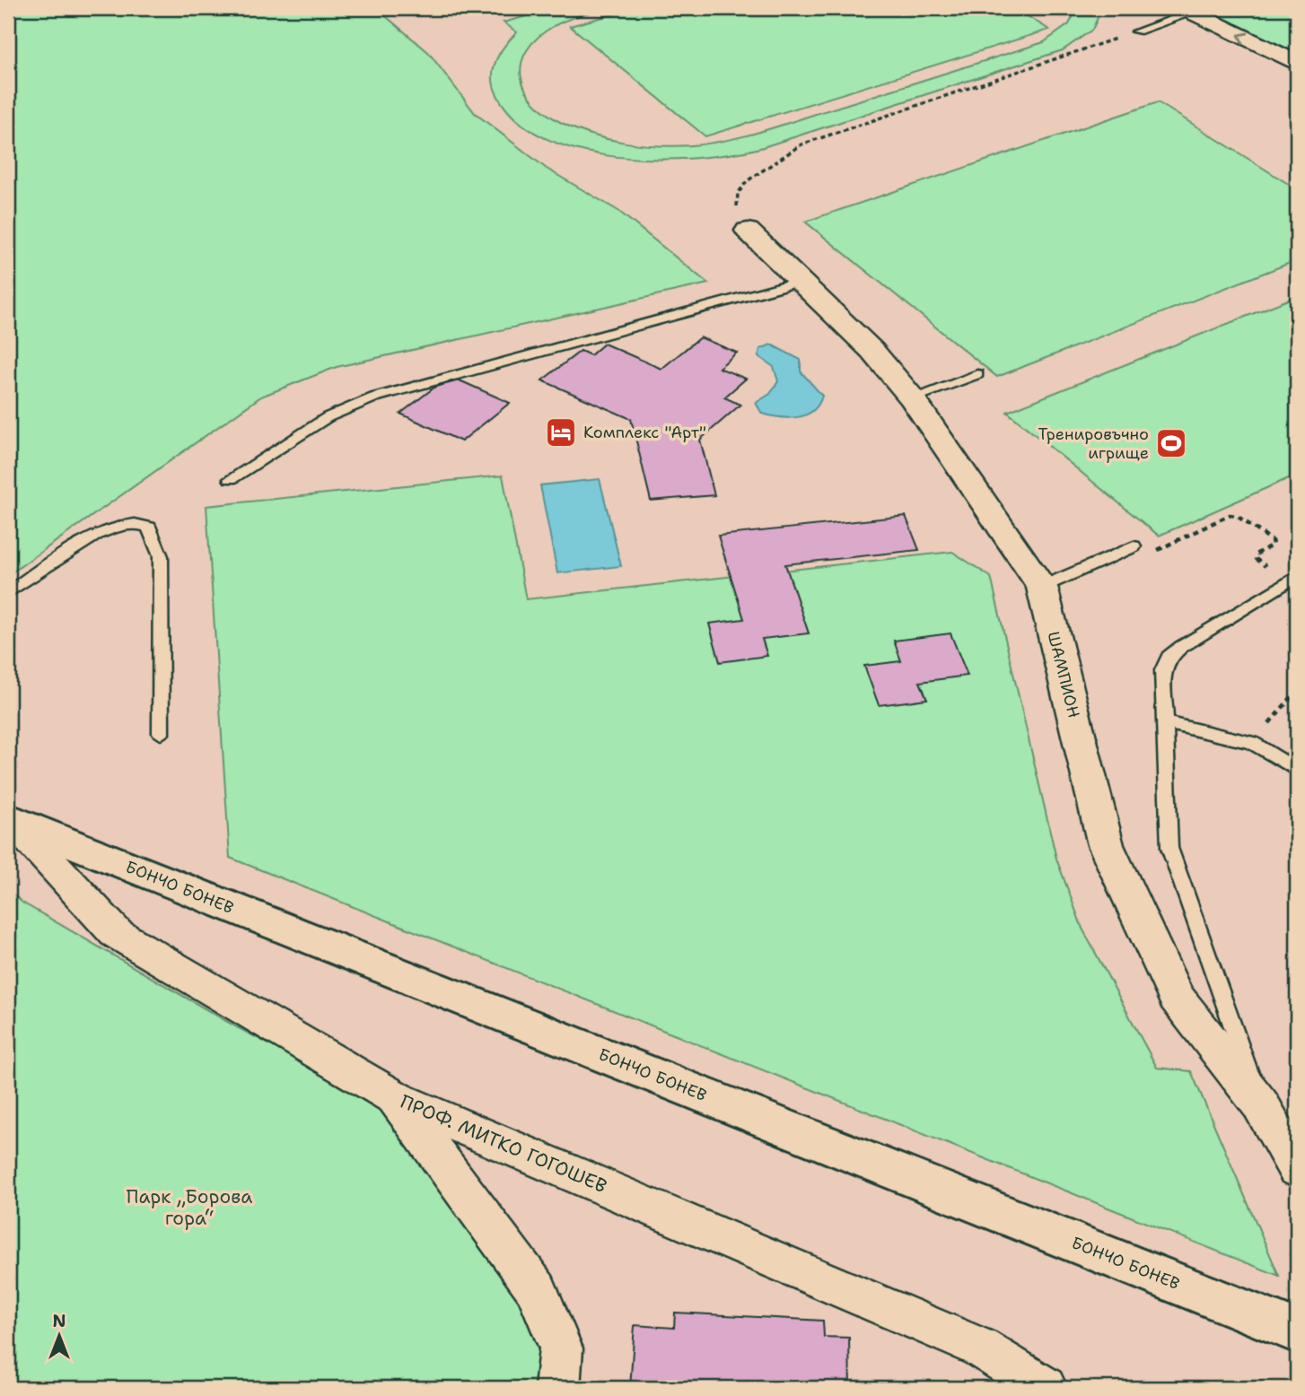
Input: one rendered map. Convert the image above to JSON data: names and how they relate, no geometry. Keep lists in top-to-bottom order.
{
  "streets": {
    "street": ["ШАМПИОН", "БОНЧО БОНЕВ", "ПРОФ. МИТКО ГОГОШЕВ"]
  },
  "crossings": [
    ["БОНЧО БОНЕВ", "ПРОФ. МИТКО ГОГОШЕВ"]
  ],
  "parks": ["Парк „Борова гора“"],
  "places": {
    "hotel": ["Комплекс \"Арт\""],
    "sports": ["Тренировъчно игрище"]
  },
  "north": "top"
}
